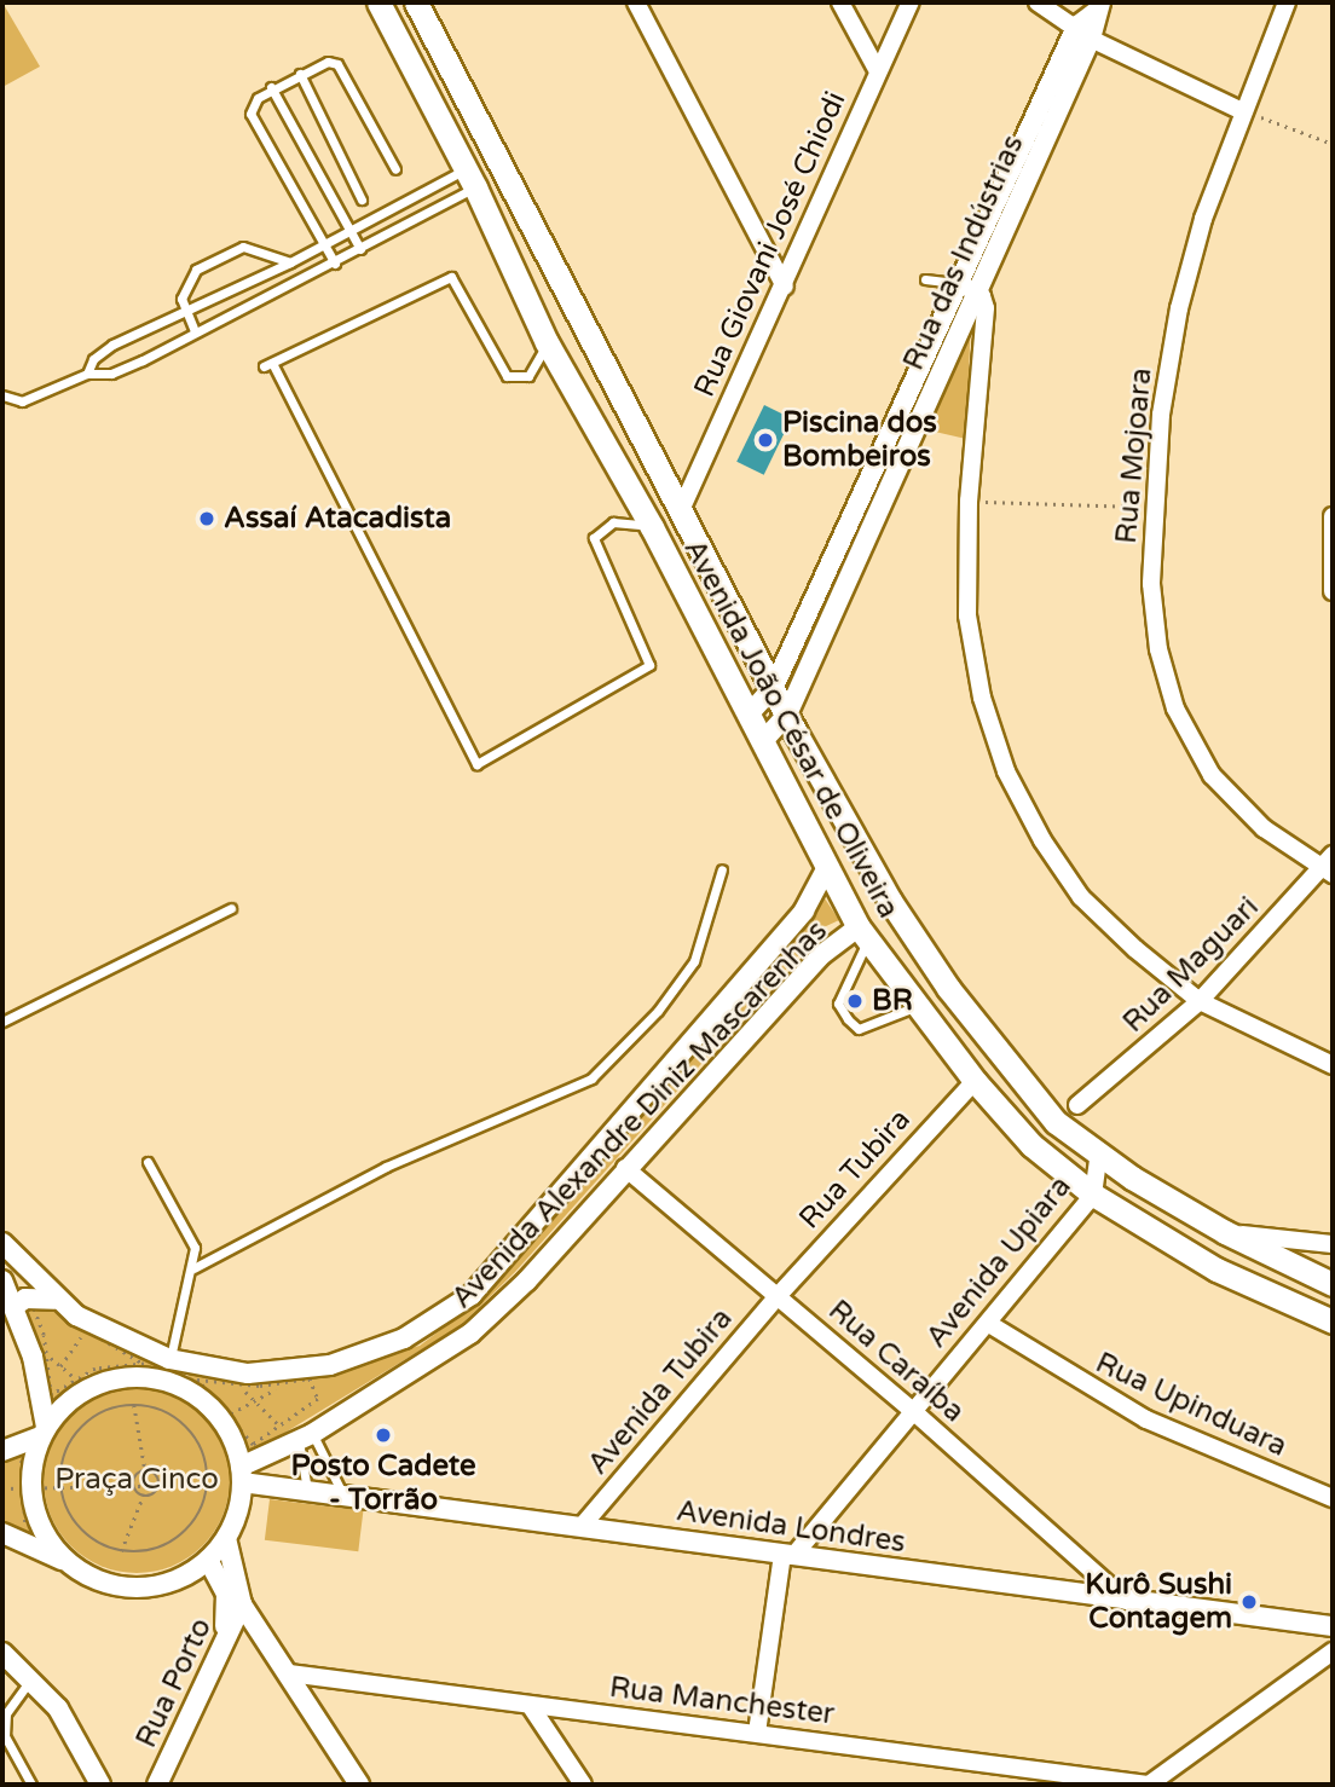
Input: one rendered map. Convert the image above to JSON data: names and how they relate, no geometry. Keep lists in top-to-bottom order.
{
  "streets": {
    "main road": ["Avenida João César de Oliveira"],
    "street": [
      "Rua Giovani José Chiodi",
      "Rua das Indústrias",
      "Rua Mojoara",
      "Rua Maguari",
      "Avenida Alexandre Diniz Mascarenhas",
      "Rua Tubira",
      "Avenida Upiara",
      "Rua Caraíba",
      "Avenida Tubira",
      "Rua Upinduara",
      "Avenida Londres",
      "Rua Porto",
      "Rua Manchester"
    ]
  },
  "crossings": [
    ["Rua Giovani José Chiodi", "Avenida João César de Oliveira"],
    ["Rua das Indústrias", "Avenida João César de Oliveira"],
    ["Rua Mojoara", "Rua Maguari"],
    ["Avenida João César de Oliveira", "Avenida Alexandre Diniz Mascarenhas"],
    ["Avenida João César de Oliveira", "Rua Tubira"],
    ["Avenida João César de Oliveira", "Avenida Upiara"],
    ["Avenida Alexandre Diniz Mascarenhas", "Rua Caraíba"],
    ["Avenida Alexandre Diniz Mascarenhas", "Avenida Londres"],
    ["Rua Tubira", "Rua Caraíba"],
    ["Rua Tubira", "Avenida Tubira"],
    ["Avenida Upiara", "Rua Caraíba"],
    ["Avenida Upiara", "Rua Upinduara"],
    ["Avenida Upiara", "Avenida Londres"],
    ["Rua Caraíba", "Avenida Tubira"],
    ["Rua Caraíba", "Avenida Londres"],
    ["Avenida Tubira", "Avenida Londres"]
  ],
  "parks": ["Praça Cinco"],
  "places": [
    "Piscina dos Bombeiros",
    "Assaí Atacadista",
    "BR",
    "Posto Cadete - Torrão",
    "Kurô Sushi Contagem"
  ]
}
